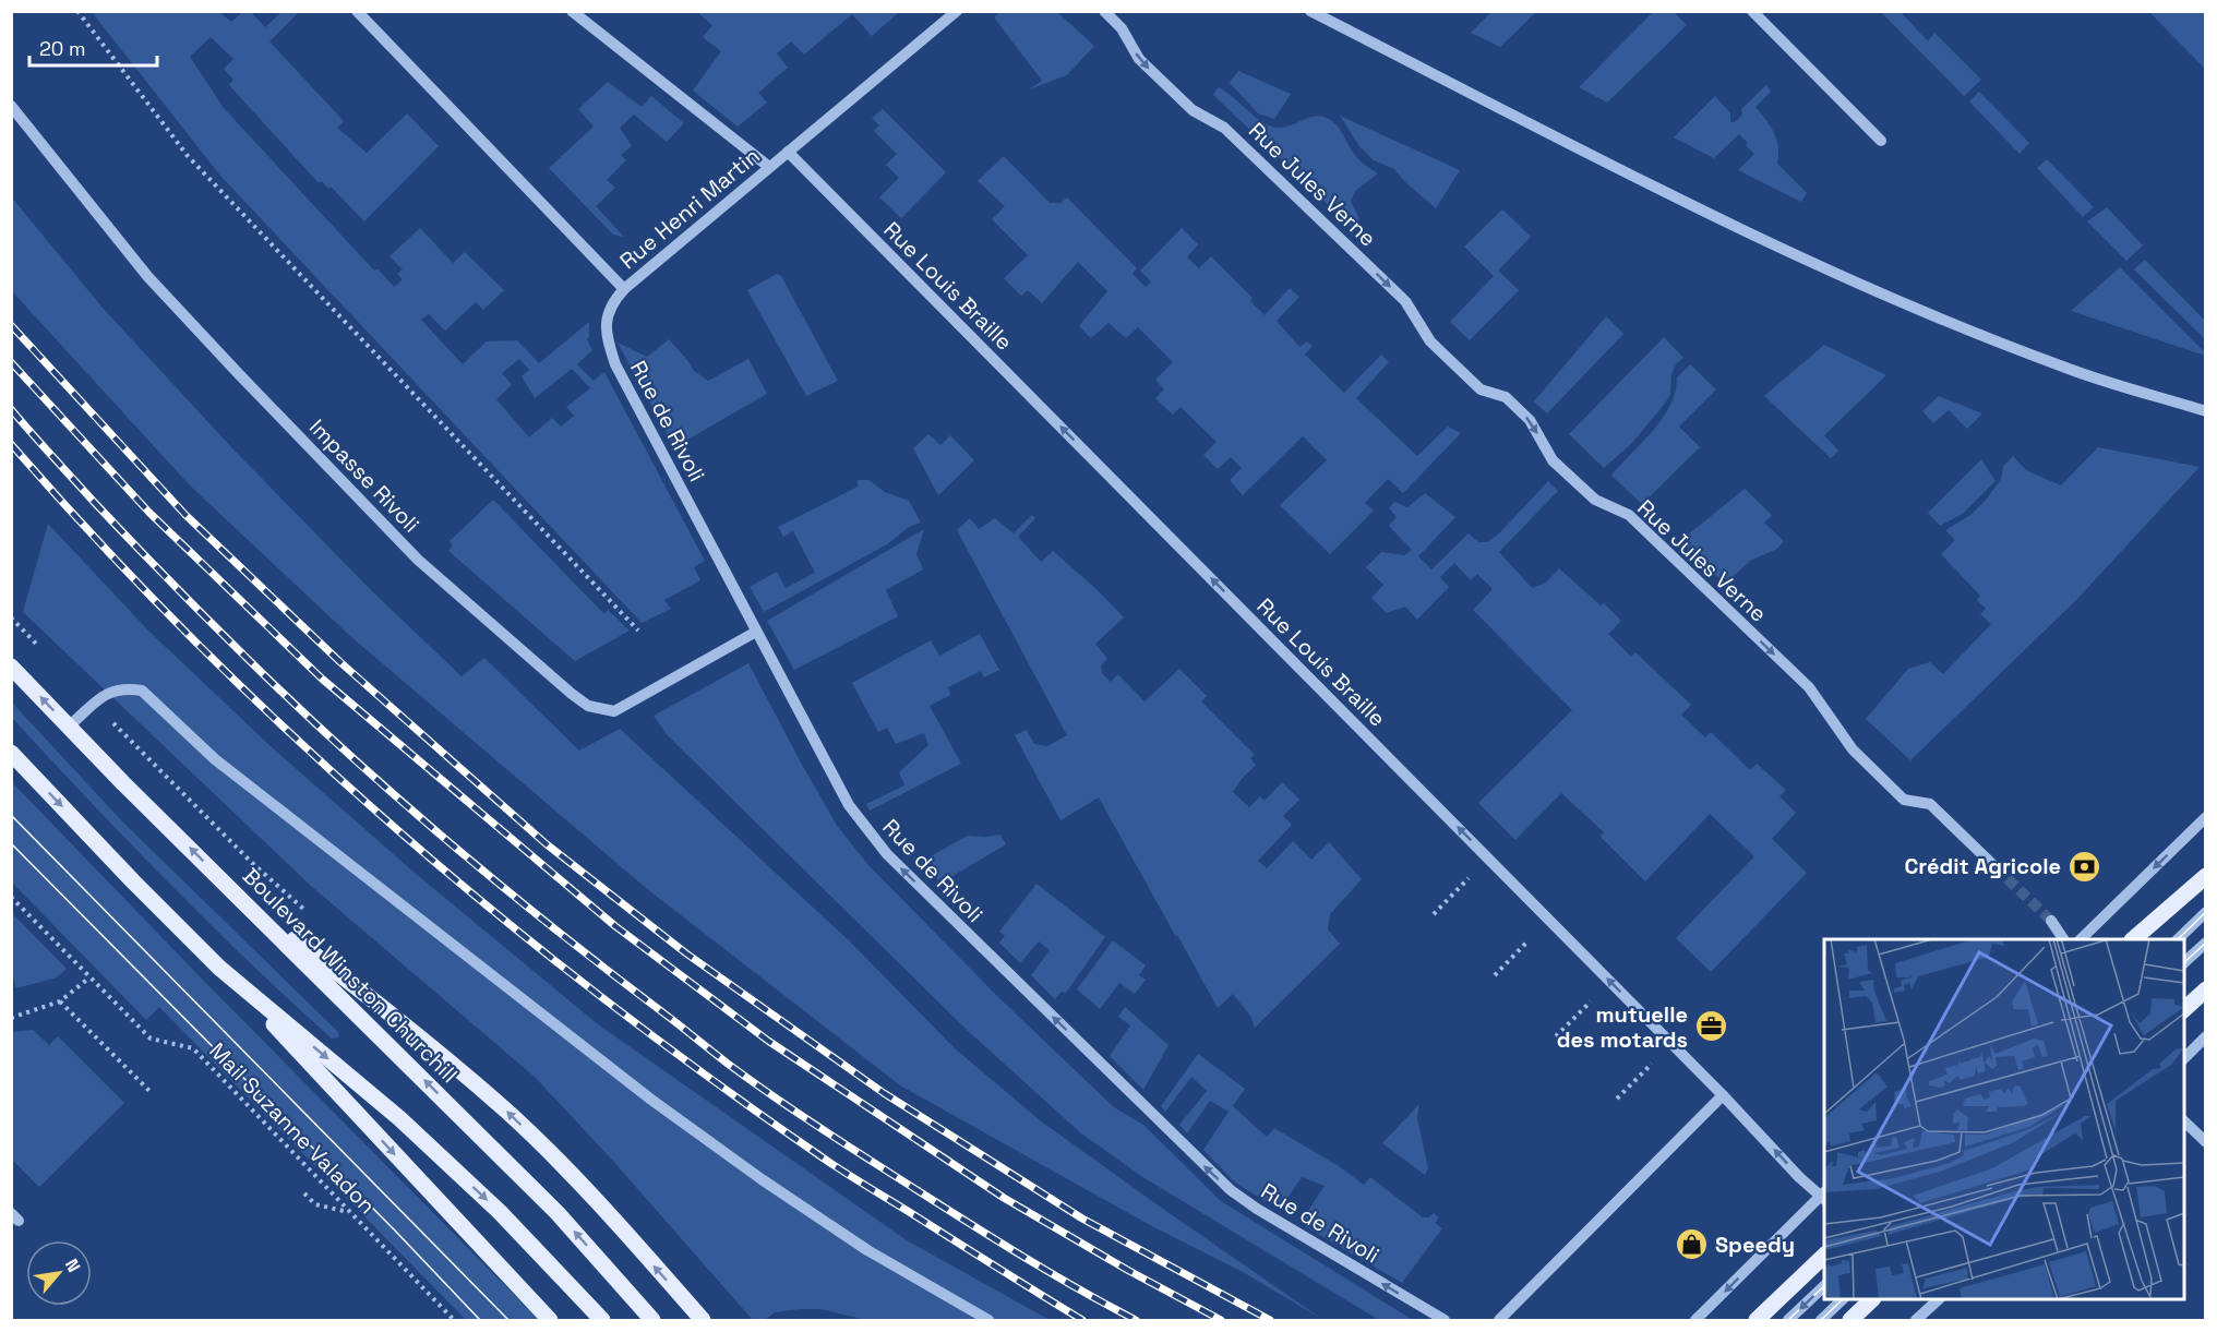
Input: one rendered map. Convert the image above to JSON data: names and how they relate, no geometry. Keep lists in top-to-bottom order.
{
  "streets": {
    "main road": ["Boulevard Winston Churchill"],
    "street": [
      "Rue Jules Verne",
      "Rue Henri Martin",
      "Rue Louis Braille",
      "Rue de Rivoli",
      "Impasse Rivoli"
    ],
    "path": ["Mail Suzanne Valadon"]
  },
  "crossings": [
    ["Rue Henri Martin", "Rue Louis Braille"],
    ["Rue Henri Martin", "Rue de Rivoli"],
    ["Rue de Rivoli", "Impasse Rivoli"]
  ],
  "one_way": ["Rue Jules Verne", "Rue Louis Braille", "Rue de Rivoli"],
  "places": {
    "bank": ["Crédit Agricole"],
    "office": ["mutuelle des motards"],
    "shop": ["Speedy"]
  },
  "scale_bar": "20 m",
  "north": "top right"
}
